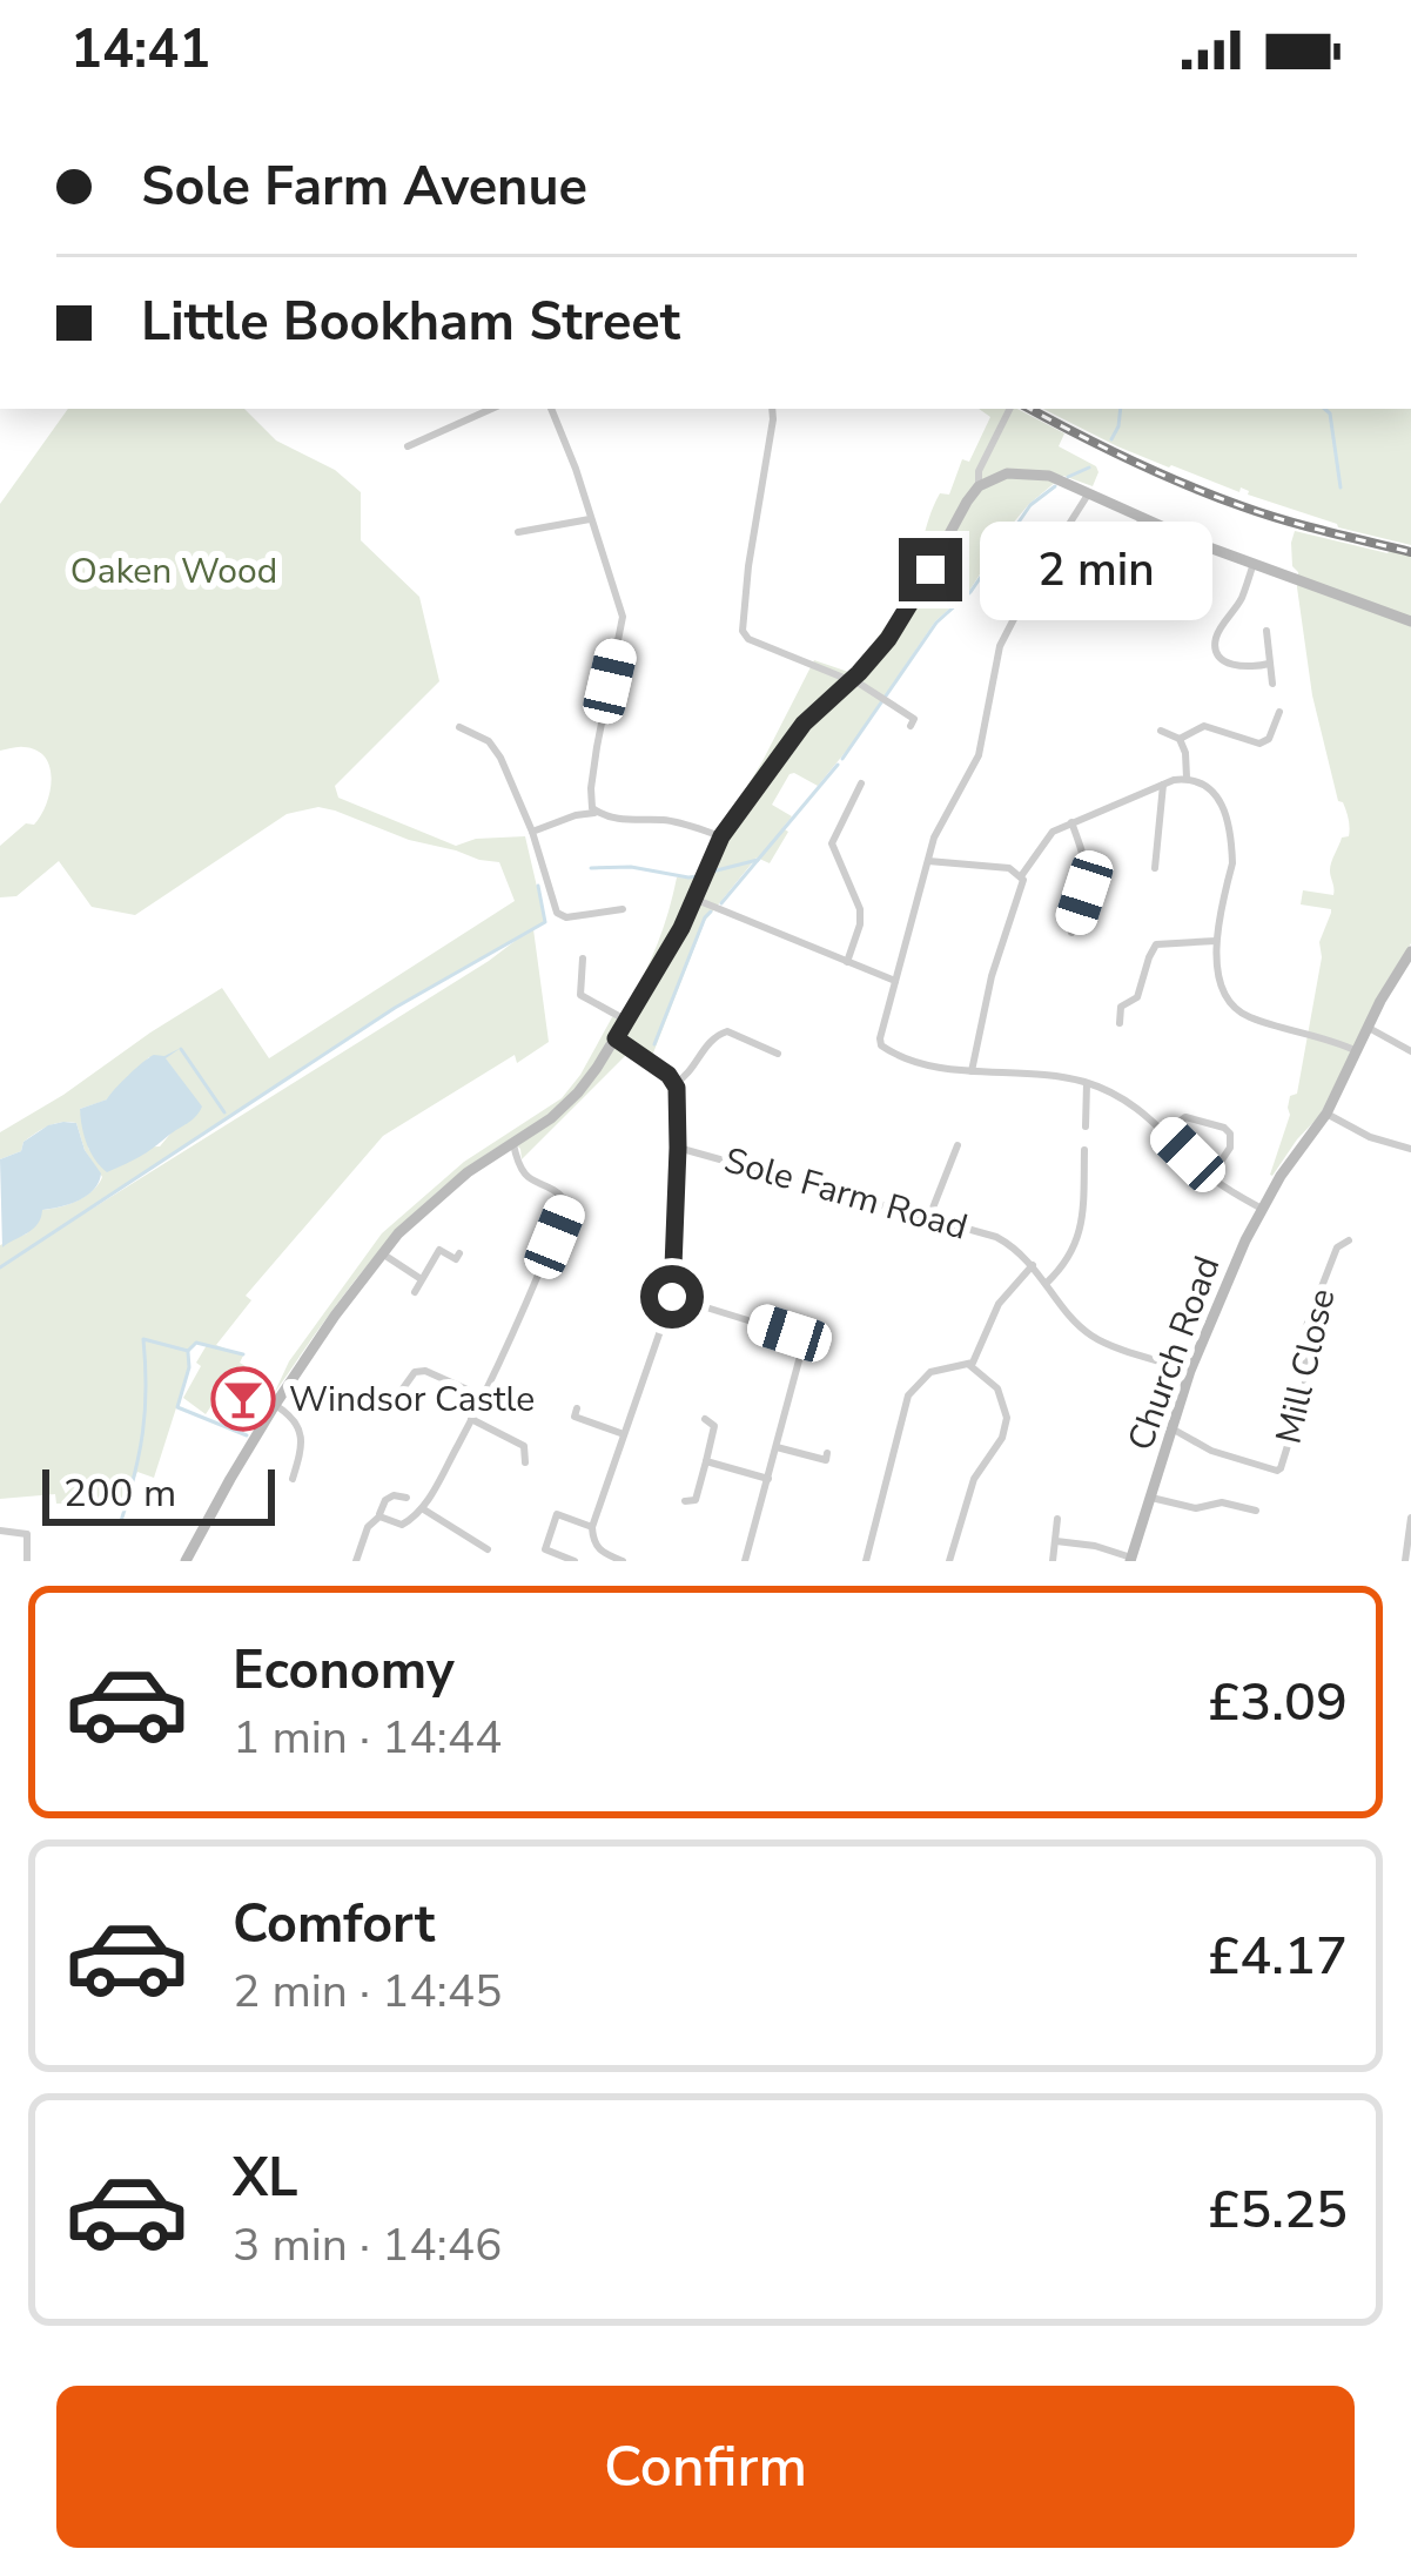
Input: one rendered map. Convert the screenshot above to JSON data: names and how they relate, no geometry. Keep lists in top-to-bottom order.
{
  "streets": {
    "street": ["Sole Farm Road", "Church Road", "Mill Close"]
  },
  "crossings": [
    ["Sole Farm Road", "Church Road"],
    ["Church Road", "Mill Close"]
  ],
  "parks": ["Oaken Wood"],
  "places": {
    "bar": ["Windsor Castle"]
  },
  "scale_bar": "200 m",
  "page": {
    "status": "14:41",
    "banner": ["Sole Farm Avenue", "Little Bookham Street"],
    "bubble": "2 min",
    "scale": "200 m",
    "list": [
      {
        "name": "Economy",
        "note": "1 min · 14:44",
        "value": "£3.09"
      },
      {
        "name": "Comfort",
        "note": "2 min · 14:45",
        "value": "£4.17"
      },
      {
        "name": "XL",
        "note": "3 min · 14:46",
        "value": "£5.25"
      }
    ],
    "buttons": "Confirm"
  }
}
